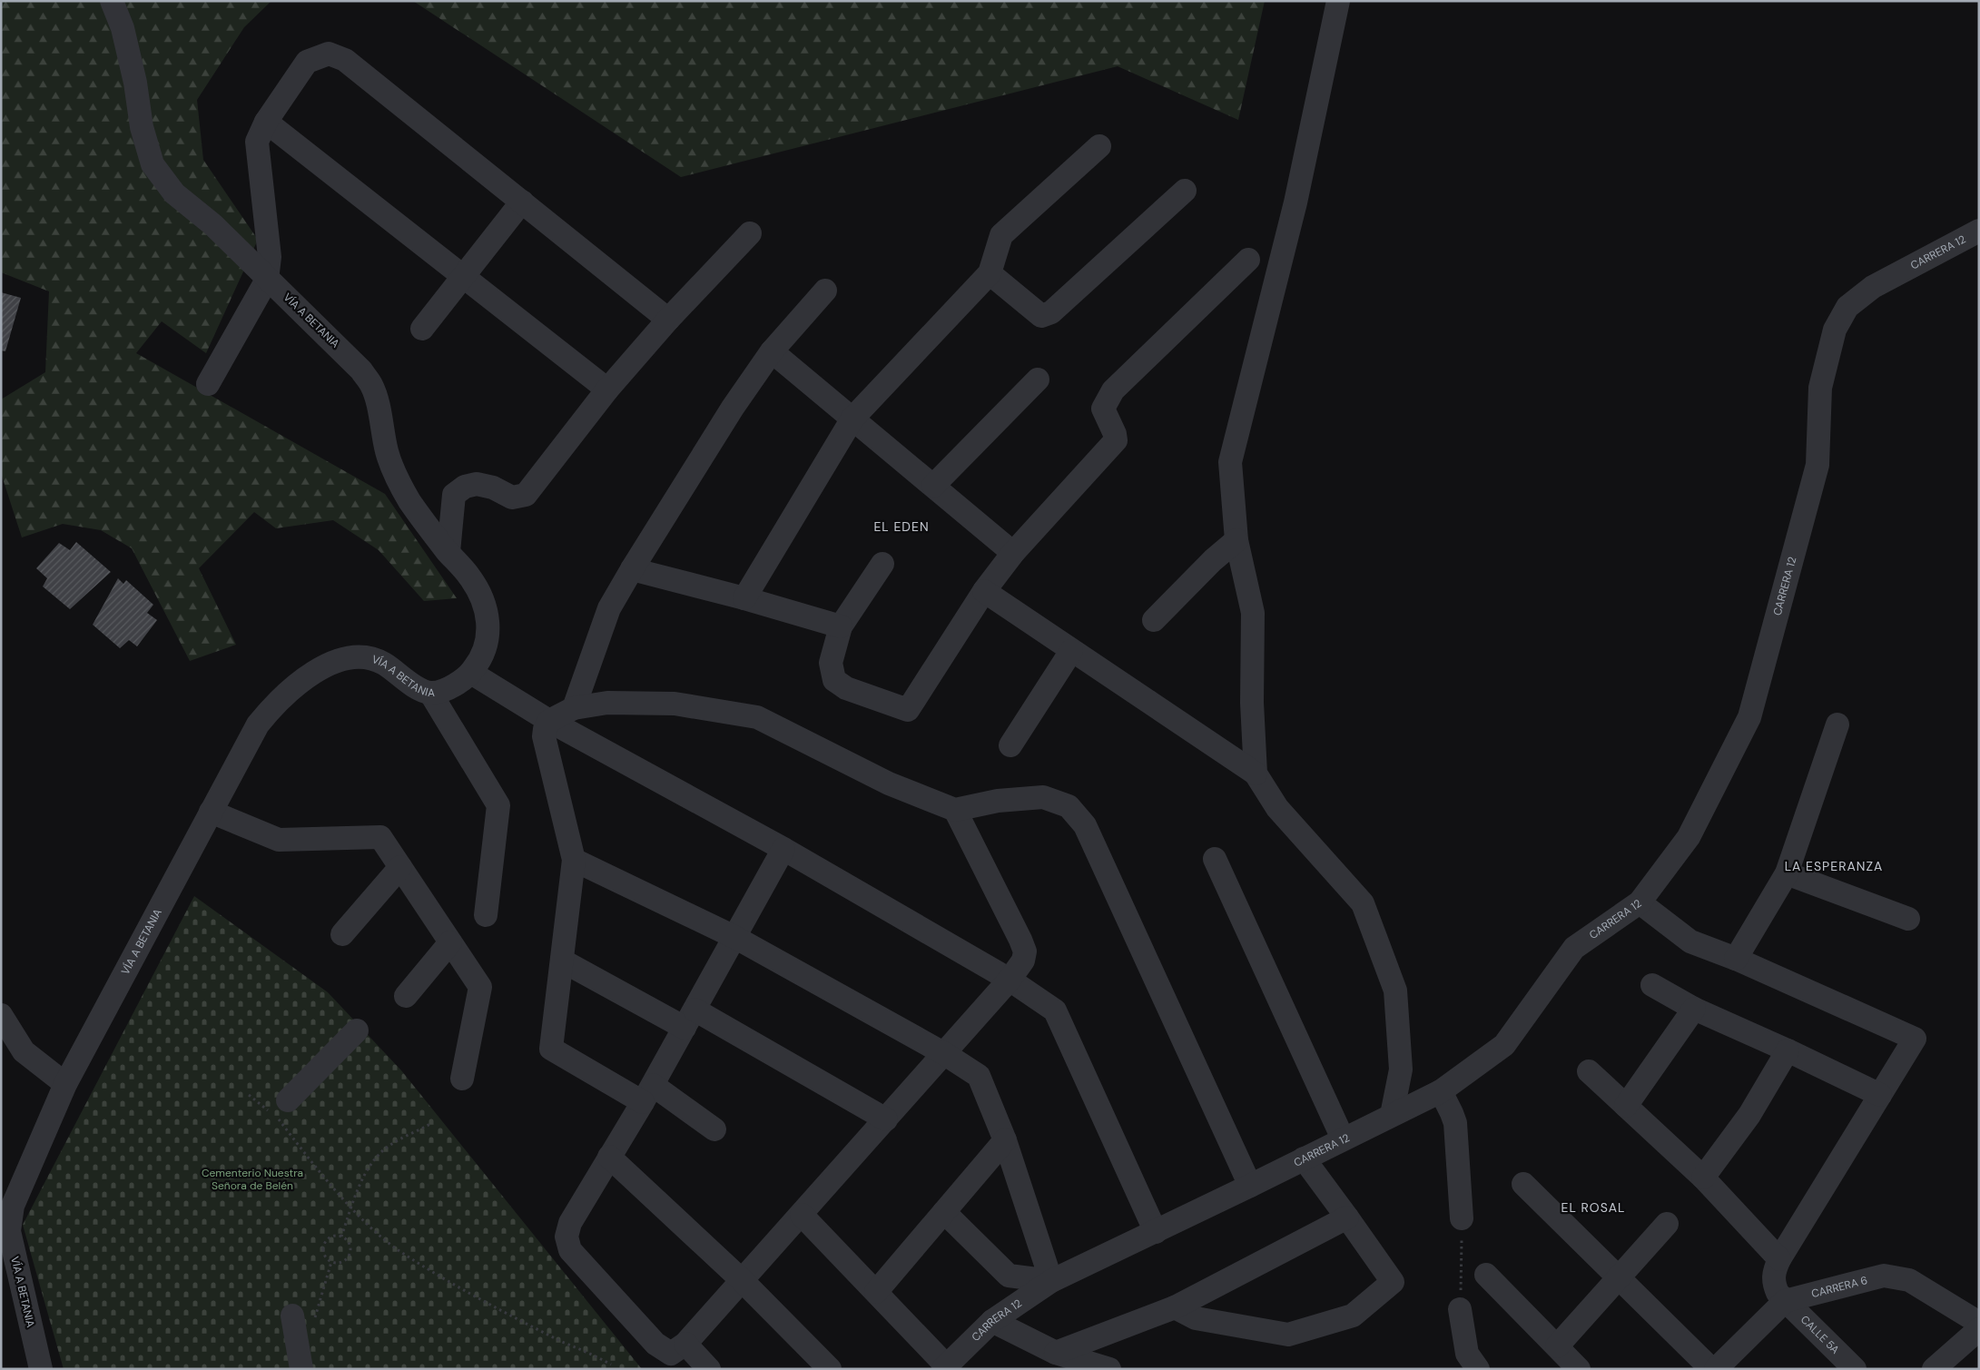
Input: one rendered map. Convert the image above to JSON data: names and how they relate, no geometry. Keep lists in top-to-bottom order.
{
  "streets": {
    "street": [
      "CARRERA 12",
      "VÍA A BETANIA",
      "CARRERA 6",
      "CALLE 5A"
    ]
  },
  "crossings": [
    ["CARRERA 6", "CALLE 5A"]
  ],
  "districts": ["EL EDEN", "LA ESPERANZA", "EL ROSAL"],
  "parks": ["Cementerio Nuestra Señora de Belén"]
}
